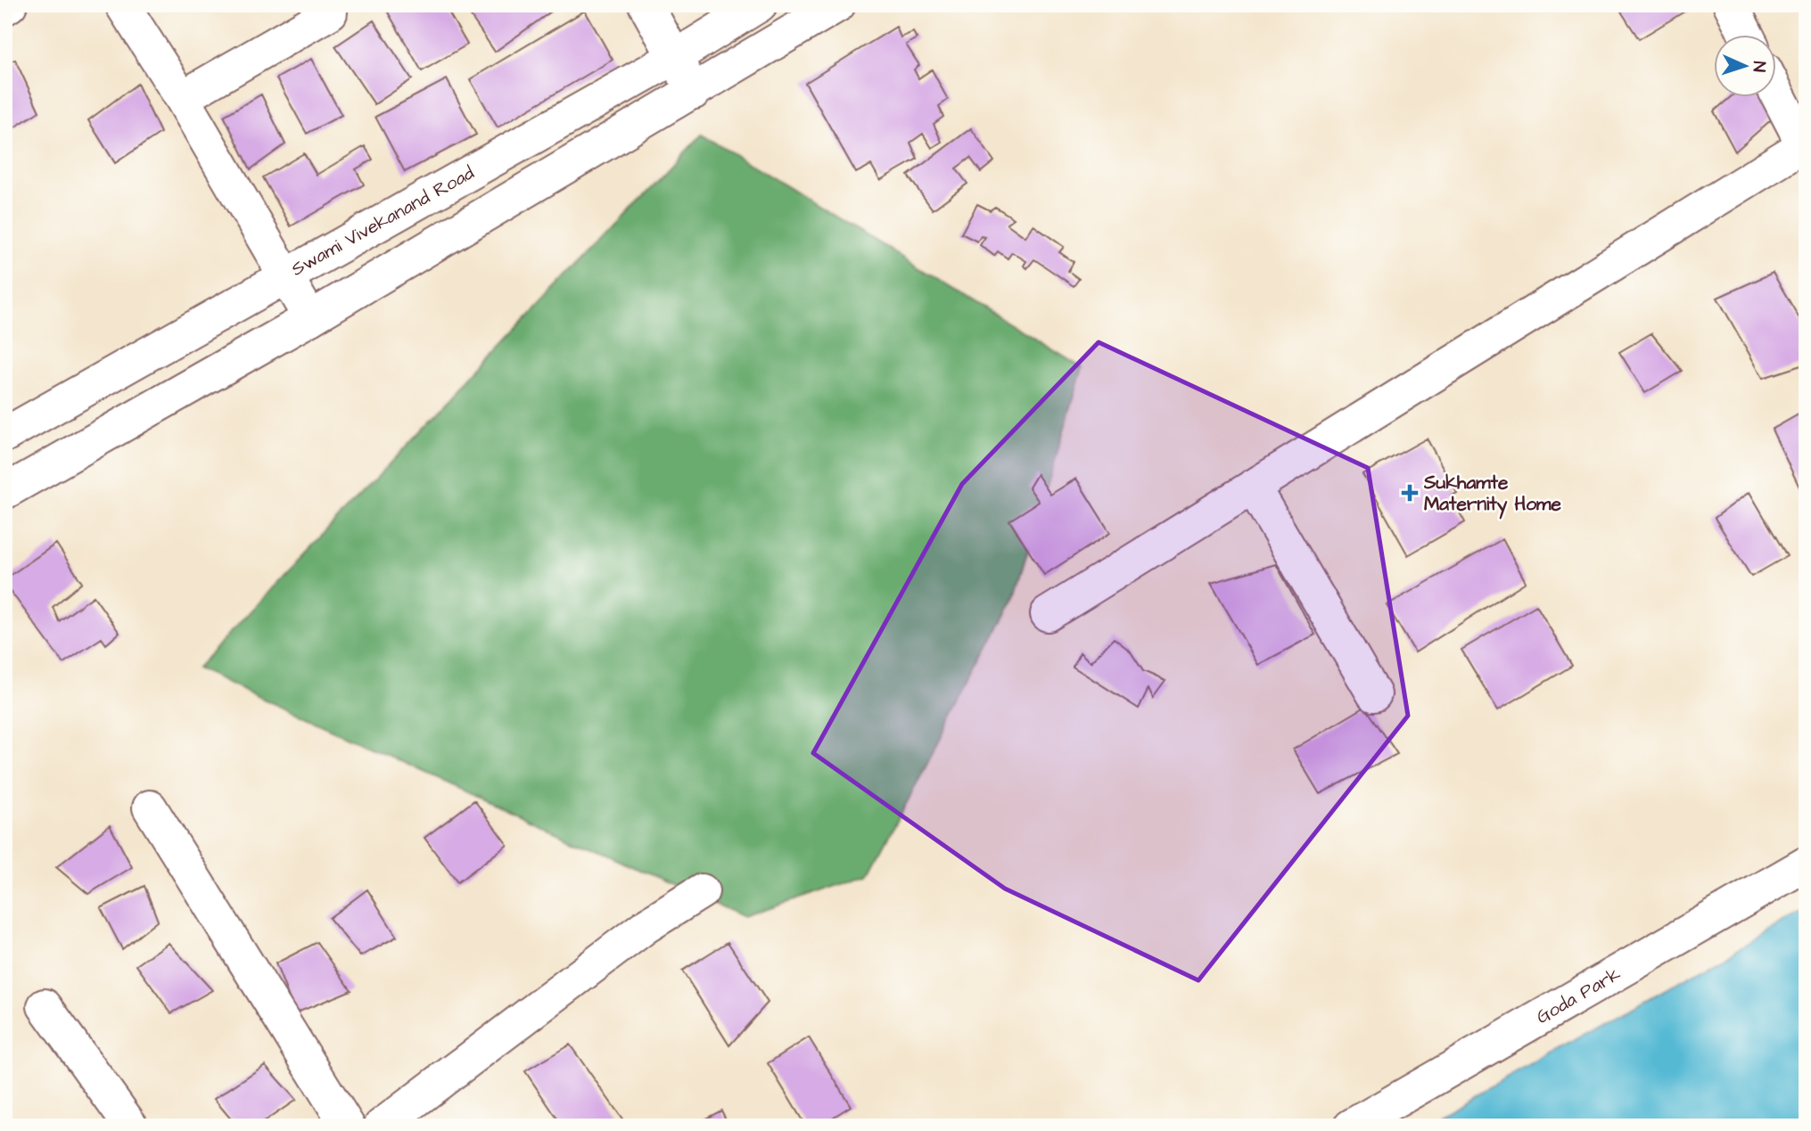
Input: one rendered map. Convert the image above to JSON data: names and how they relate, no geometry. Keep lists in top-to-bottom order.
{
  "streets": {
    "street": ["Swami Vivekanand Road", "Goda Park"]
  },
  "places": {
    "health": ["Sukhamte Maternity Home"]
  },
  "north": "right"
}
